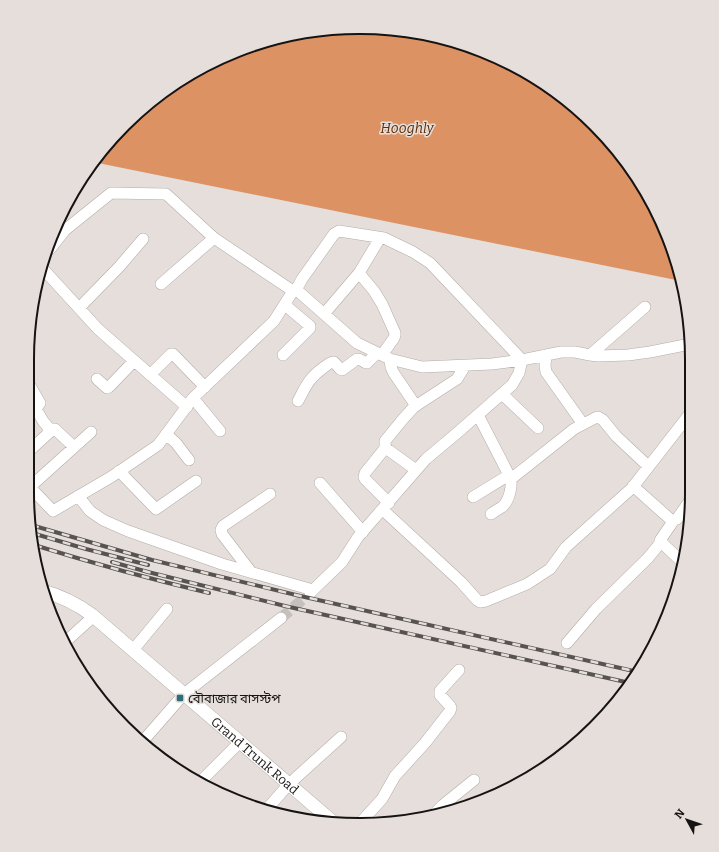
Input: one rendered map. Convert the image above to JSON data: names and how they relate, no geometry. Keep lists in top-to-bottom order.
{
  "streets": {
    "main road": ["Grand Trunk Road"]
  },
  "water": ["Hooghly"],
  "places": {
    "transit": ["বৌবাজার বাসস্টপ"]
  },
  "north": "top left"
}
